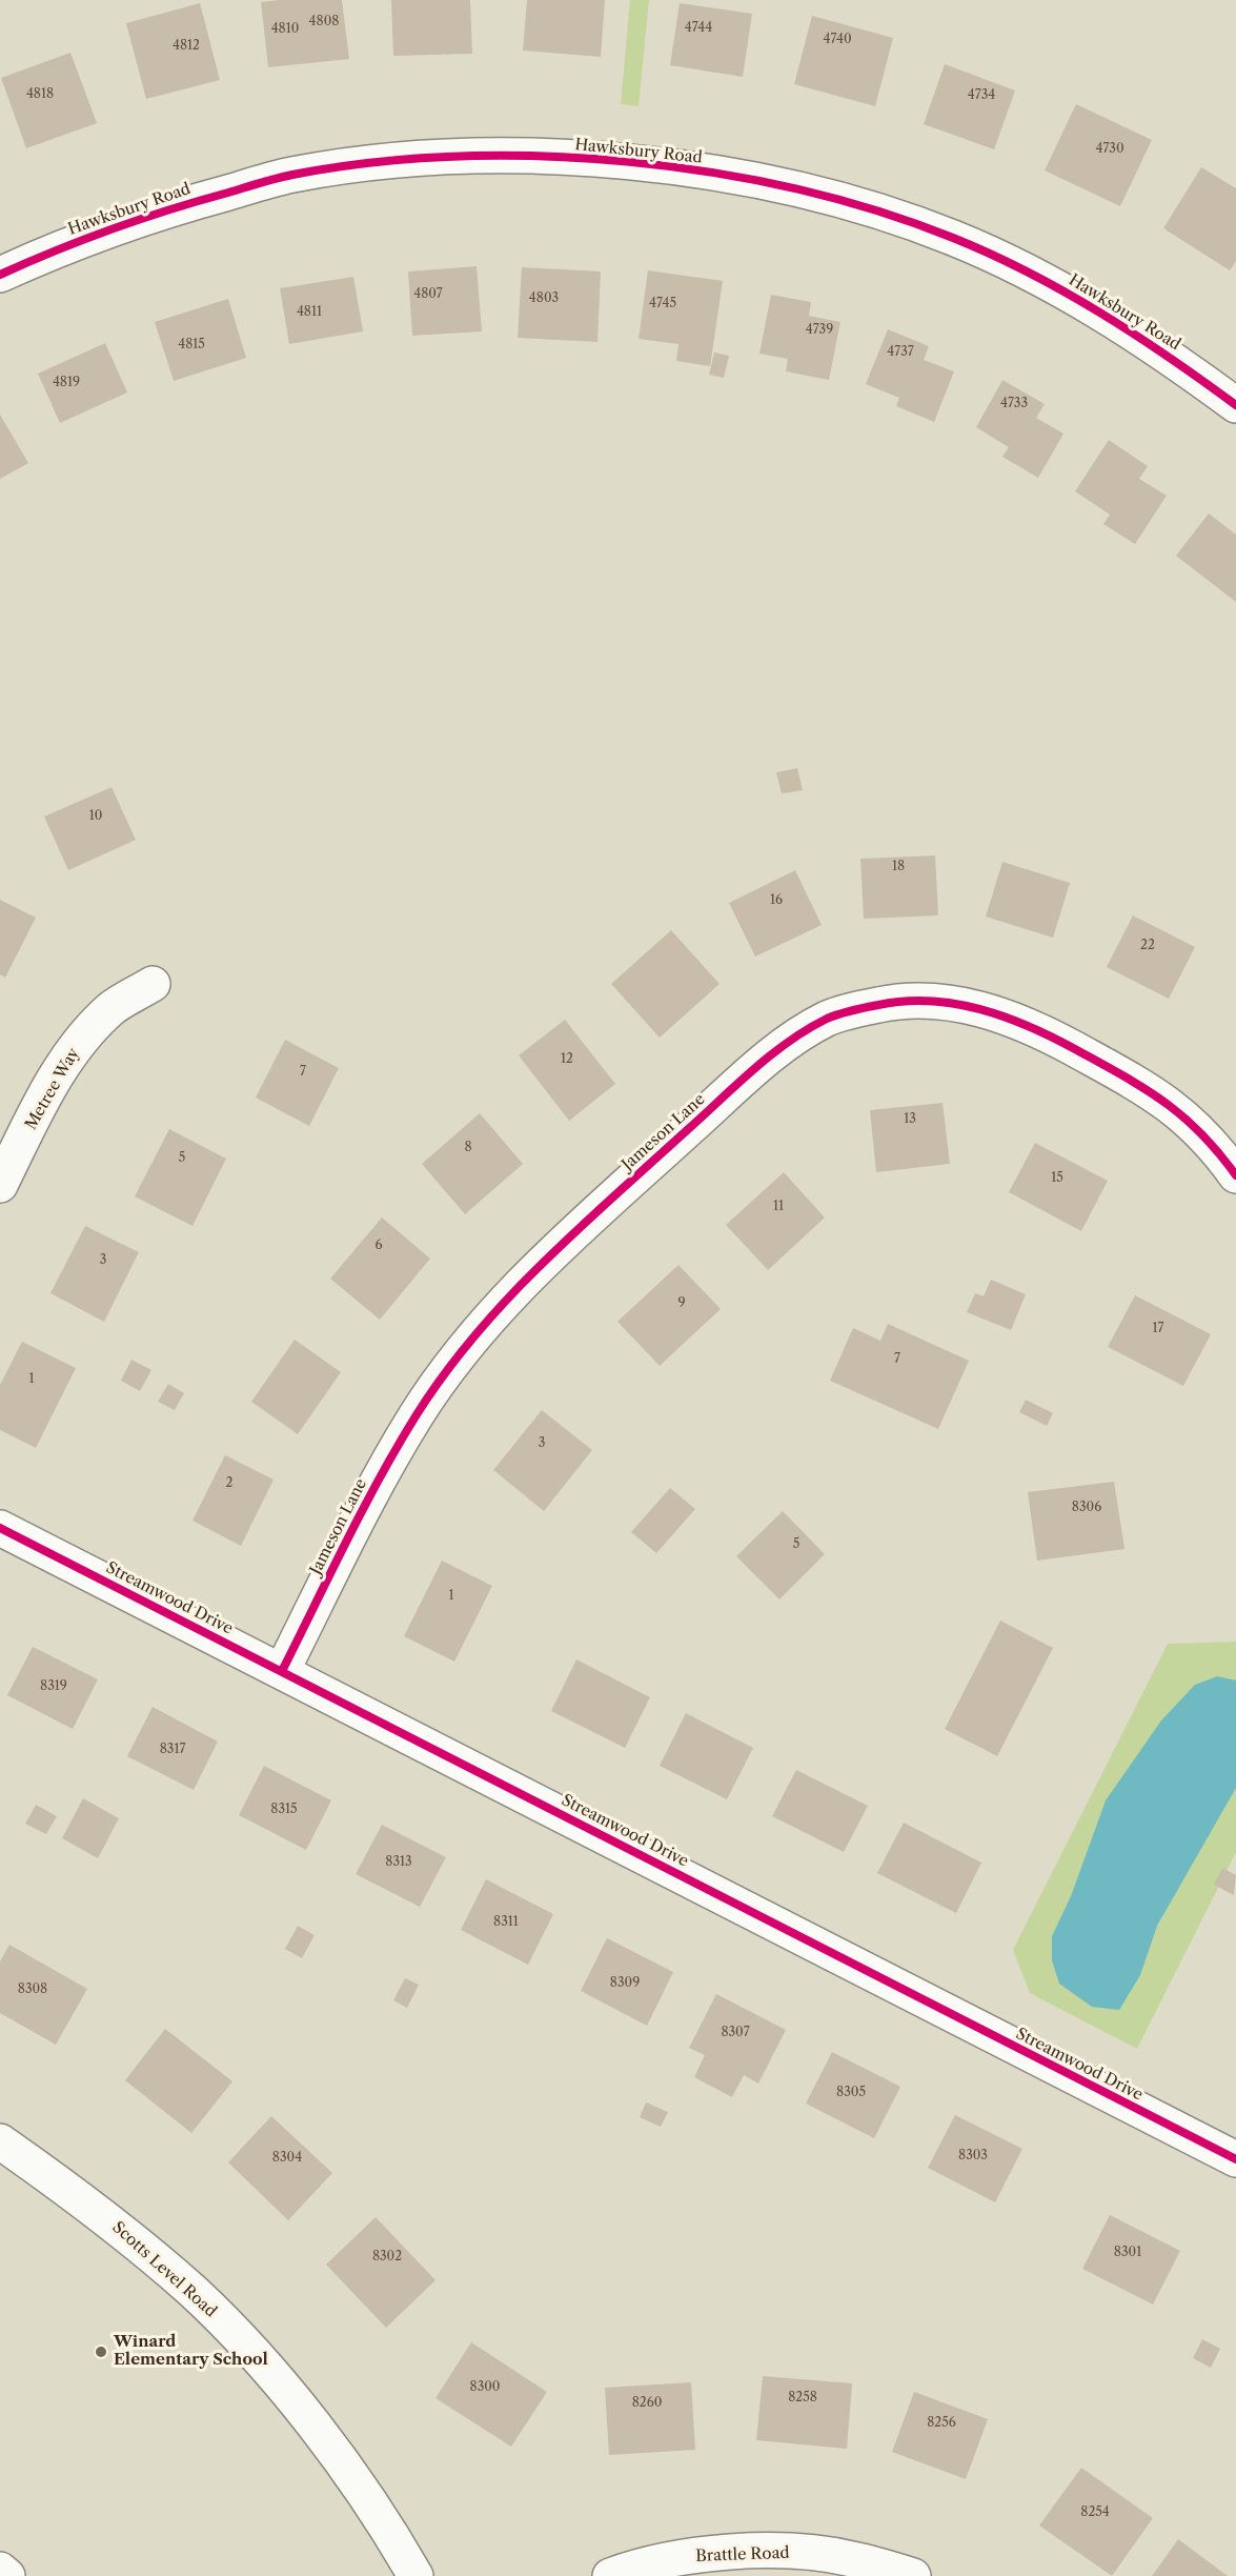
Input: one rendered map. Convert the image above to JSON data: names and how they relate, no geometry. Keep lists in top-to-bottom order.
{
  "streets": {
    "street": [
      "Hawksbury Road",
      "Metree Way",
      "Jameson Lane",
      "Streamwood Drive",
      "Scotts Level Road",
      "Brattle Road"
    ]
  },
  "crossings": [
    ["Jameson Lane", "Streamwood Drive"]
  ],
  "places": ["Winard Elementary School"],
  "house_numbers": [
    "4808",
    "4744",
    "4810",
    "4740",
    "4812",
    "4818",
    "4734",
    "4730",
    "4807",
    "4803",
    "4745",
    "4811",
    "4739",
    "4815",
    "4737",
    "4819",
    "4733",
    "10",
    "18",
    "16",
    "22",
    "12",
    "7",
    "13",
    "8",
    "5",
    "15",
    "11",
    "6",
    "3",
    "9",
    "17",
    "7",
    "1",
    "3",
    "2",
    "8306",
    "5",
    "1",
    "8319",
    "8317",
    "8315",
    "8313",
    "8311",
    "8309",
    "8308",
    "8307",
    "8305",
    "8303",
    "8304",
    "8301",
    "8302",
    "8300",
    "8258",
    "8260",
    "8256",
    "8254"
  ]
}
